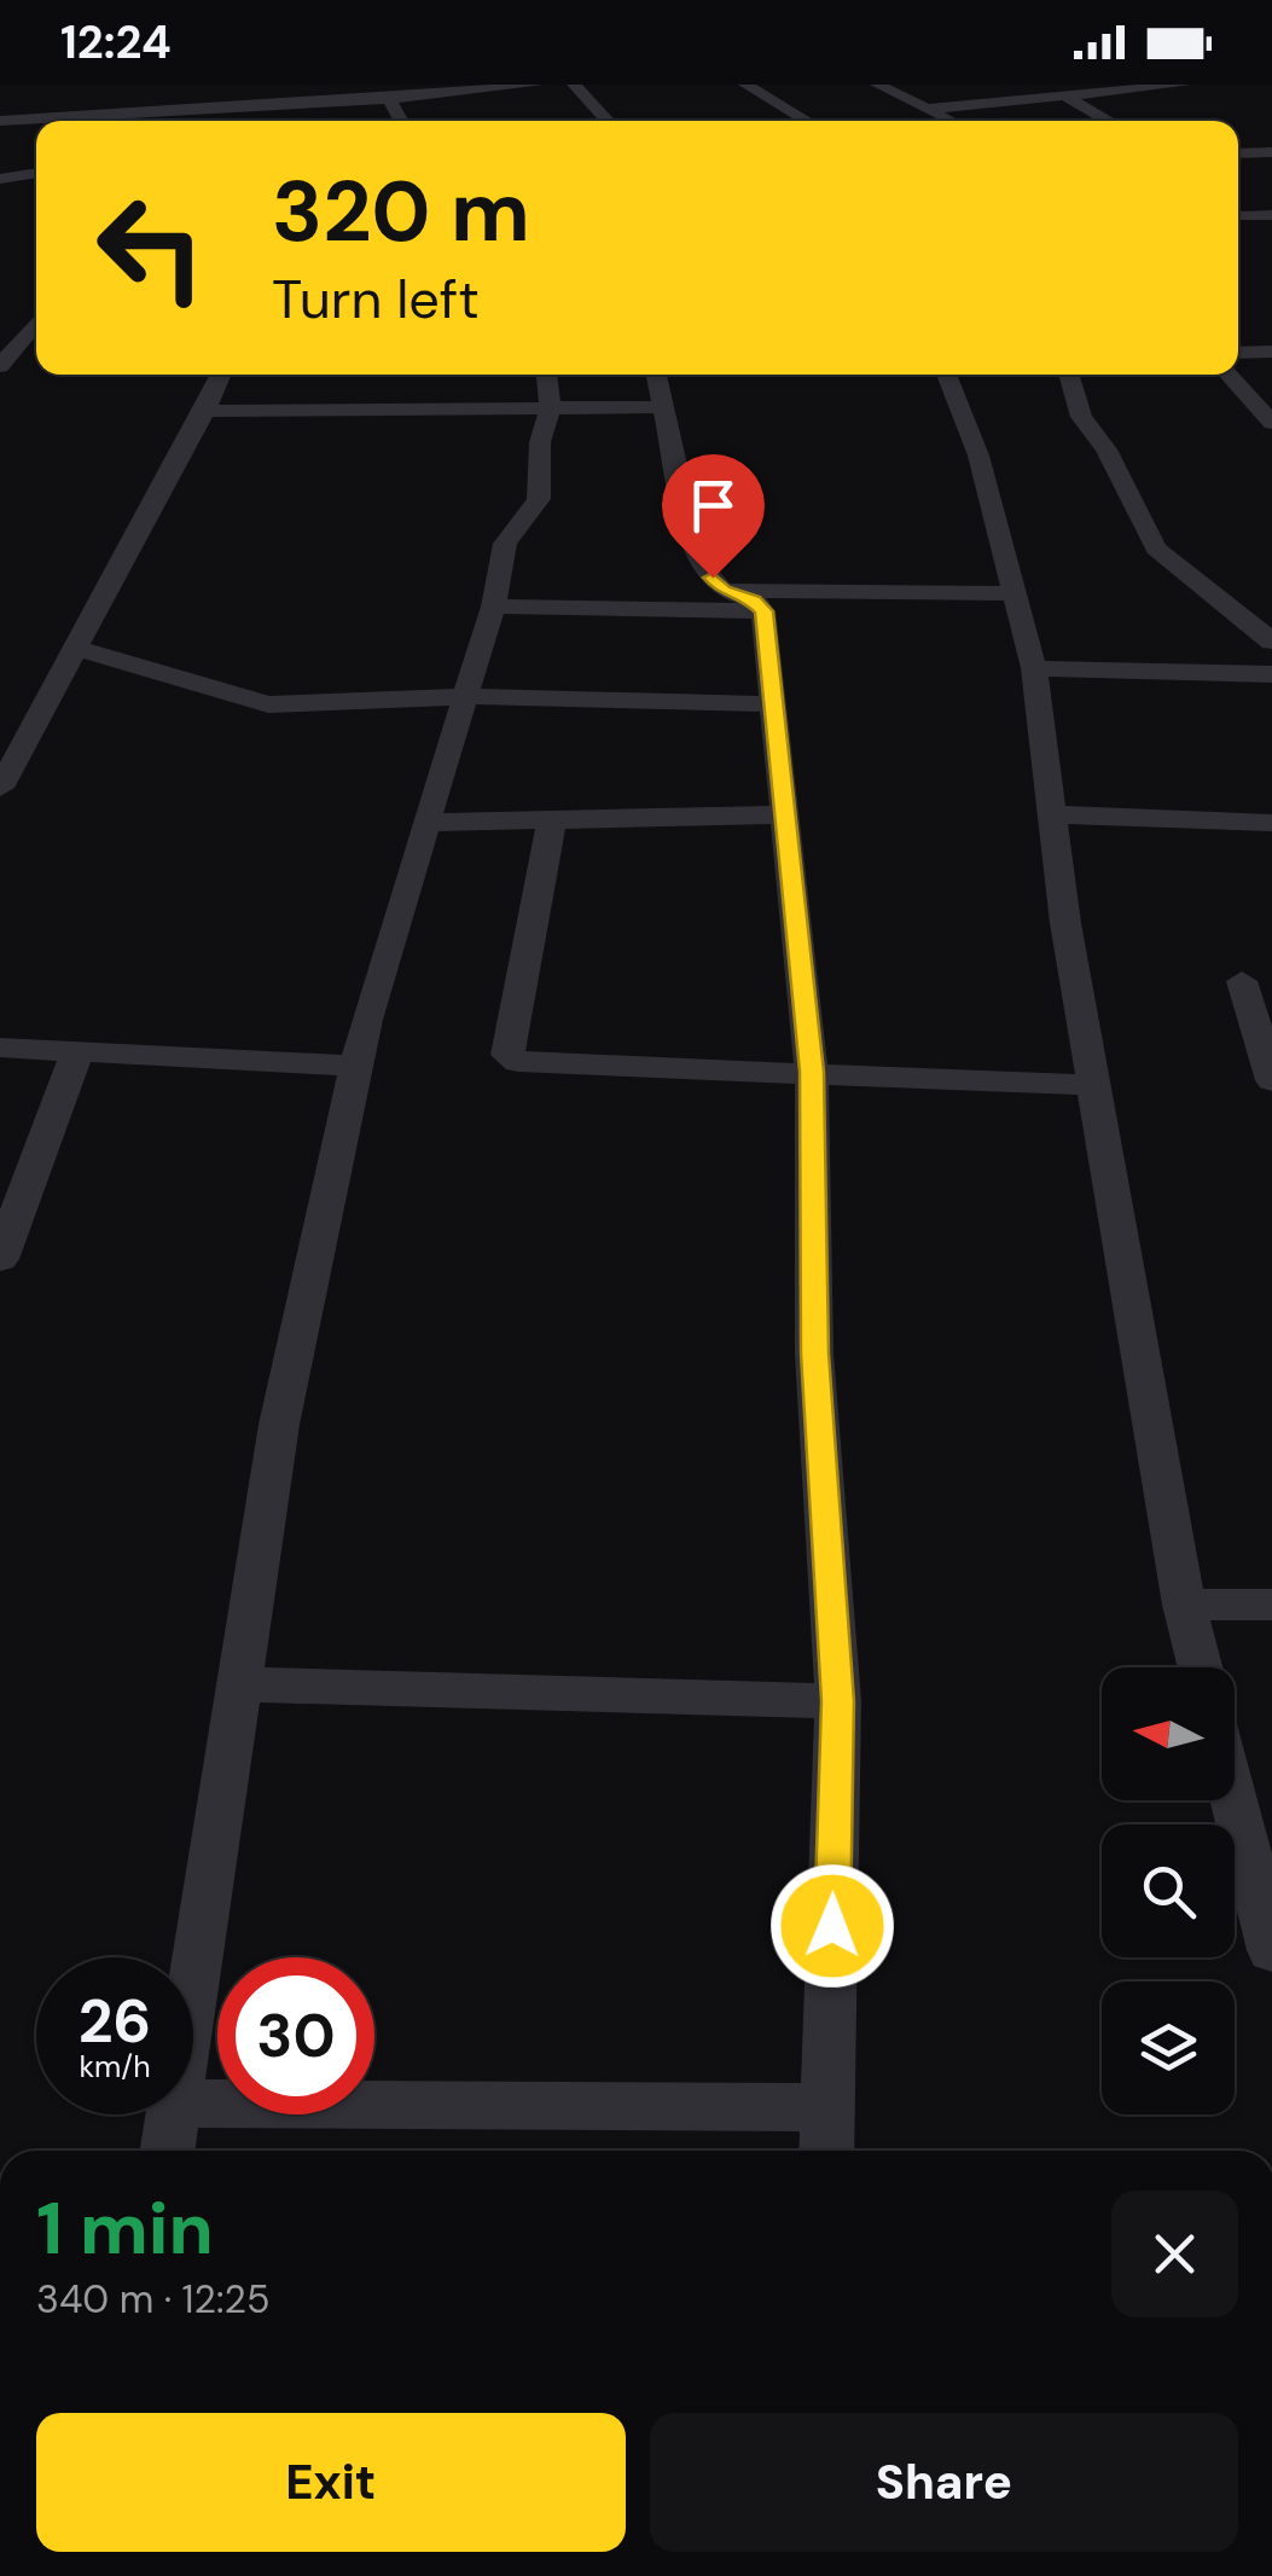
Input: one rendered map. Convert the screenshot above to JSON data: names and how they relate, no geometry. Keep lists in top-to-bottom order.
{
  "north": "left",
  "page": {
    "status": "12:24",
    "turn": ["320 m", "Turn left"],
    "speed": "26 km/h",
    "limit": "30",
    "heading": ["1 min", "340 m · 12:25"],
    "buttons": ["Exit", "Share"]
  }
}
